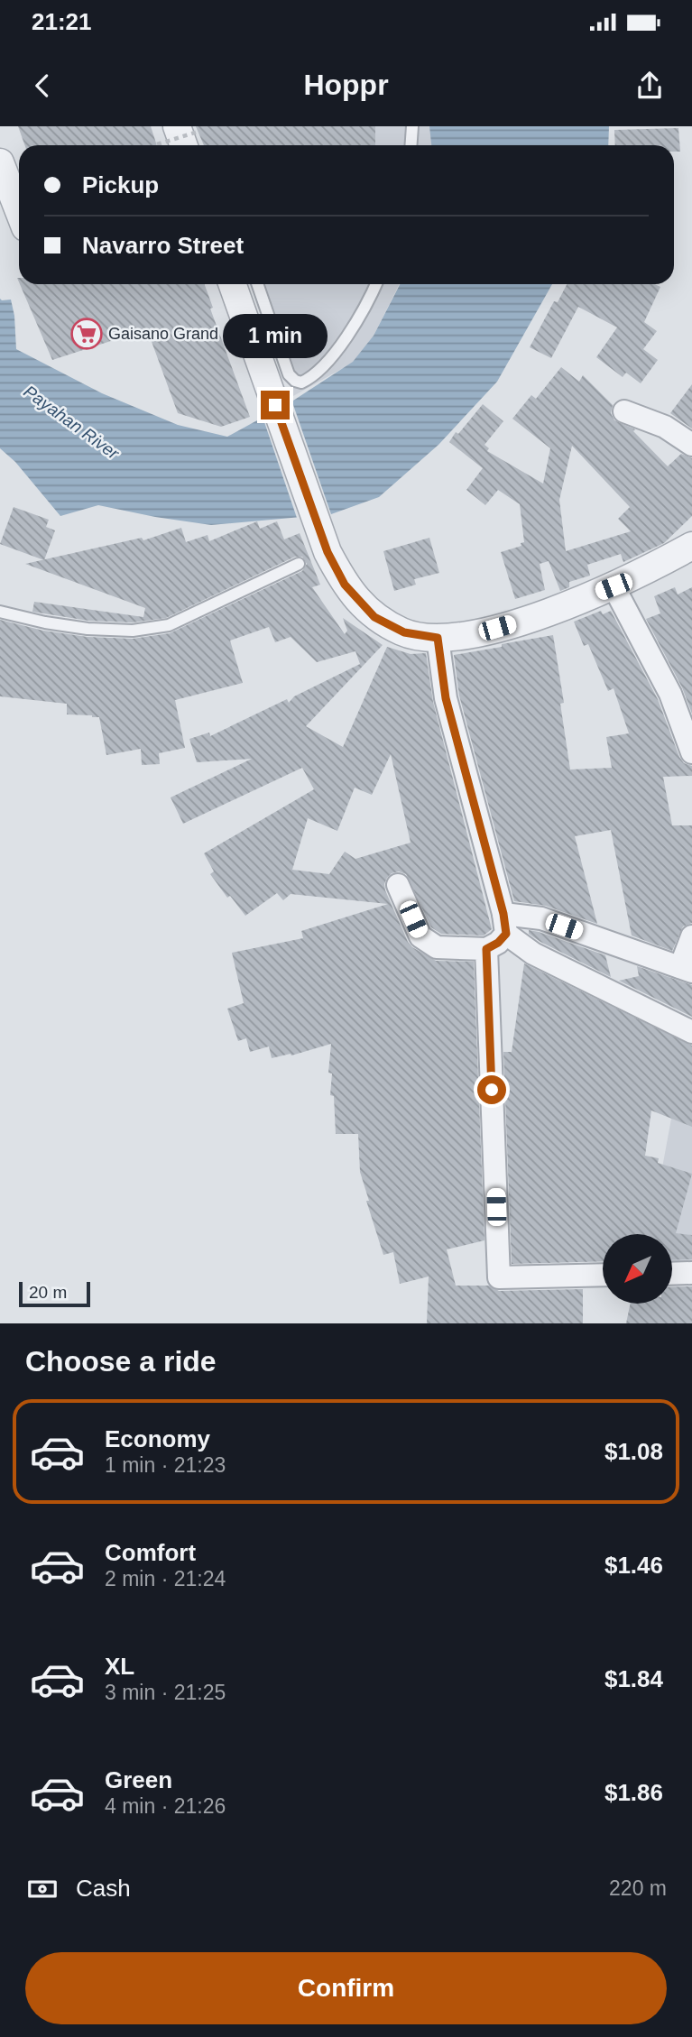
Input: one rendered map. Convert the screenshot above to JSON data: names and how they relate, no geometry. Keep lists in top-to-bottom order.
{
  "water": ["Payahan River"],
  "places": {
    "supermarket": ["Gaisano Grand"]
  },
  "scale_bar": "20 m",
  "north": "bottom left",
  "page": {
    "status": "21:21",
    "header": "Hoppr",
    "banner": ["Pickup", "Navarro Street"],
    "bubble": "1 min",
    "scale": "20 m",
    "heading": "Choose a ride",
    "list": [
      {
        "name": "Economy",
        "note": "1 min · 21:23",
        "value": "$1.08"
      },
      {
        "name": "Comfort",
        "note": "2 min · 21:24",
        "value": "$1.46"
      },
      {
        "name": "XL",
        "note": "3 min · 21:25",
        "value": "$1.84"
      },
      {
        "name": "Green",
        "note": "4 min · 21:26",
        "value": "$1.86"
      }
    ],
    "pay": ["Cash", "220 m"],
    "buttons": "Confirm"
  }
}
